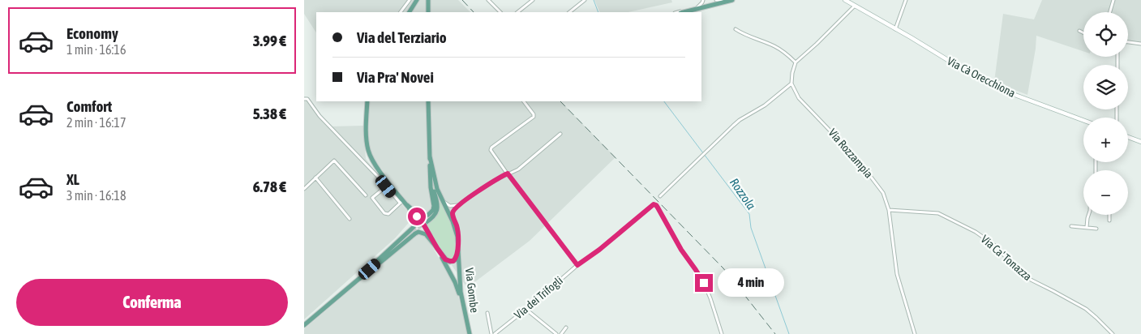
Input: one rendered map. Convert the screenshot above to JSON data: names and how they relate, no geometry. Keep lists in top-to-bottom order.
{
  "streets": {
    "main road": ["Via Cà Orecchiona", "Via Gombe"],
    "street": ["Via Rozzampia", "Via Ca' Tonazza", "Via dei Trifogli"]
  },
  "crossings": [
    ["Via Rozzampia", "Via Ca' Tonazza"]
  ],
  "water": ["Rozzola"],
  "page": {
    "list": [
      {
        "name": "Economy",
        "note": "1 min · 16:16",
        "value": "3.99 €"
      },
      {
        "name": "Comfort",
        "note": "2 min · 16:17",
        "value": "5.38 €"
      },
      {
        "name": "XL",
        "note": "3 min · 16:18",
        "value": "6.78 €"
      }
    ],
    "map_buttons": ["+", "−"],
    "banner": ["Via del Terziario", "Via Pra' Novei"],
    "bubble": "4 min",
    "buttons": "Conferma"
  }
}
